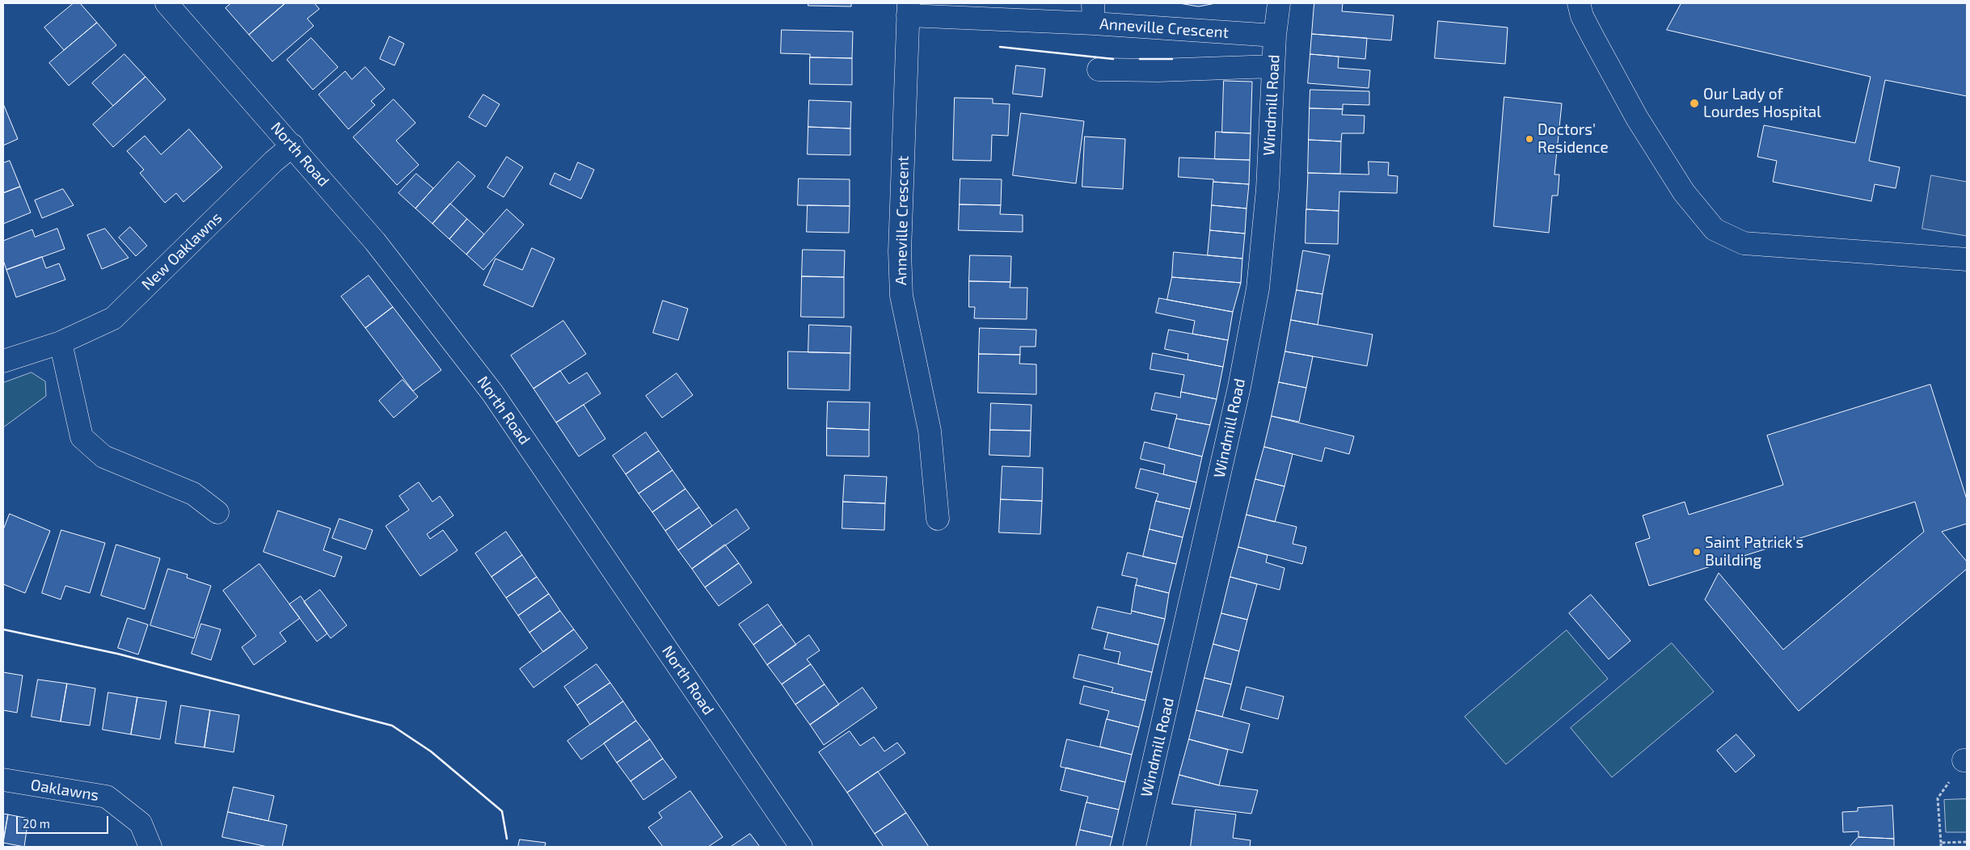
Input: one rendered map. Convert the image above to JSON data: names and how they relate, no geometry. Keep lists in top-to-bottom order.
{
  "streets": {
    "street": [
      "Anneville Crescent",
      "Windmill Road",
      "North Road",
      "New Oaklawns",
      "Oaklawns"
    ]
  },
  "crossings": [
    ["Anneville Crescent", "Windmill Road"],
    ["North Road", "New Oaklawns"]
  ],
  "places": ["Our Lady of Lourdes Hospital", "Doctors' Residence", "Saint Patrick's Building"],
  "scale_bar": "20 m"
}
